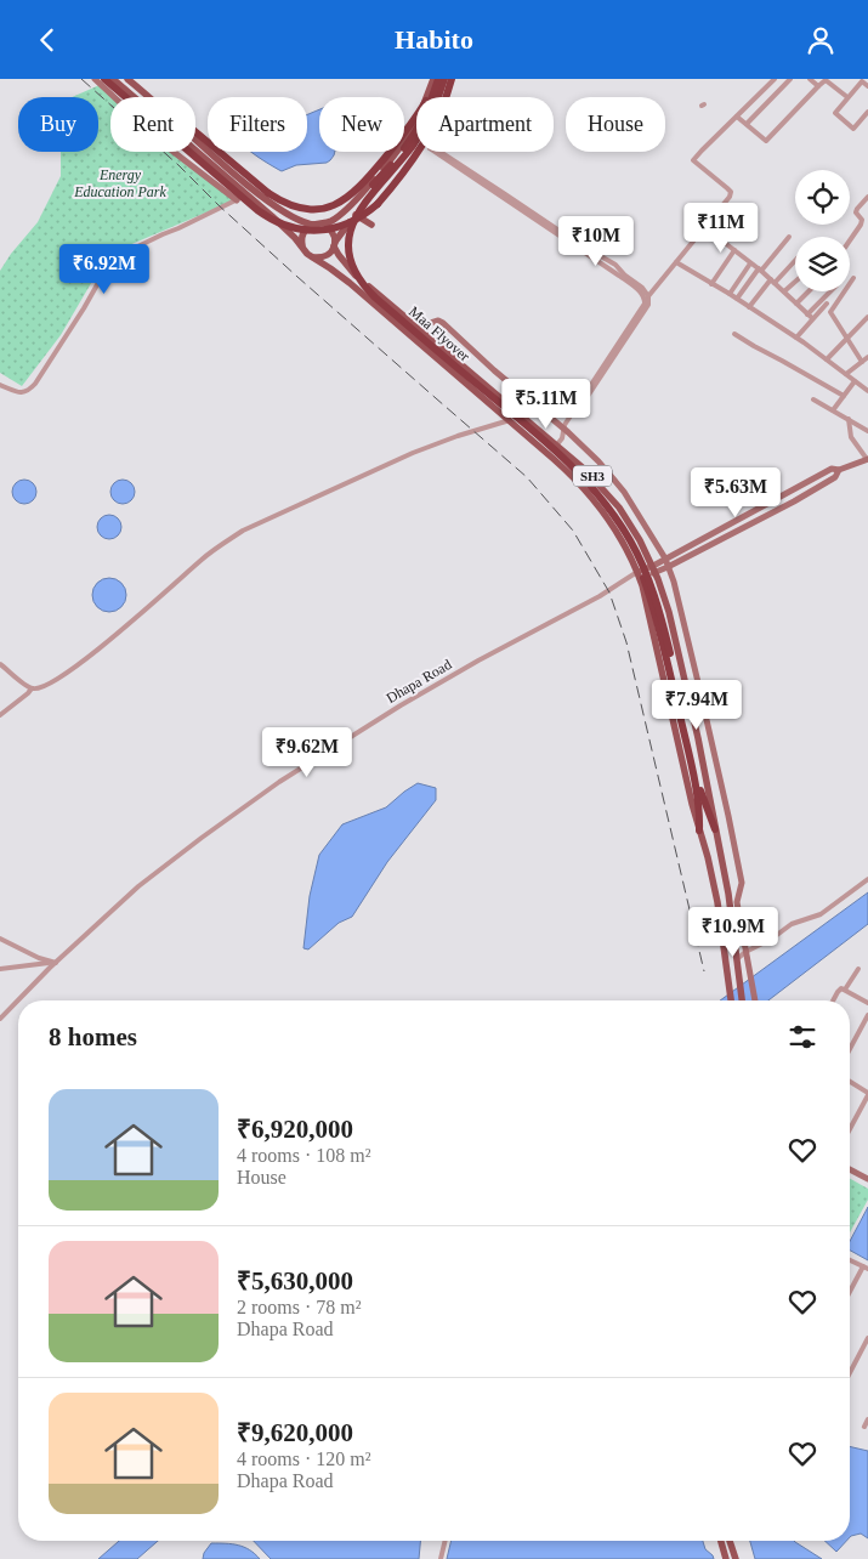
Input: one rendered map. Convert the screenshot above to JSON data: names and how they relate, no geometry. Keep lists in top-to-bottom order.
{
  "streets": {
    "highway": ["Maa Flyover"],
    "main road": ["SH3"],
    "street": ["Dhapa Road"]
  },
  "crossings": [
    ["Maa Flyover", "SH3"],
    ["SH3", "Dhapa Road"]
  ],
  "parks": ["Energy Education Park"],
  "page": {
    "header": "Habito",
    "chip": [
      "Buy",
      "Rent",
      "Filters",
      "New",
      "Apartment",
      "House"
    ],
    "price": [
      "₹11M",
      "₹10M",
      "₹6.92M",
      "₹5.11M",
      "₹5.63M",
      "₹7.94M",
      "₹9.62M",
      "₹10.9M"
    ],
    "heading": "8 homes",
    "list": [
      {
        "name": "₹6,920,000",
        "note": "4 rooms · 108 m² · House"
      },
      {
        "name": "₹5,630,000",
        "note": "2 rooms · 78 m² · Dhapa Road"
      },
      {
        "name": "₹9,620,000",
        "note": "4 rooms · 120 m² · Dhapa Road"
      }
    ]
  }
}
